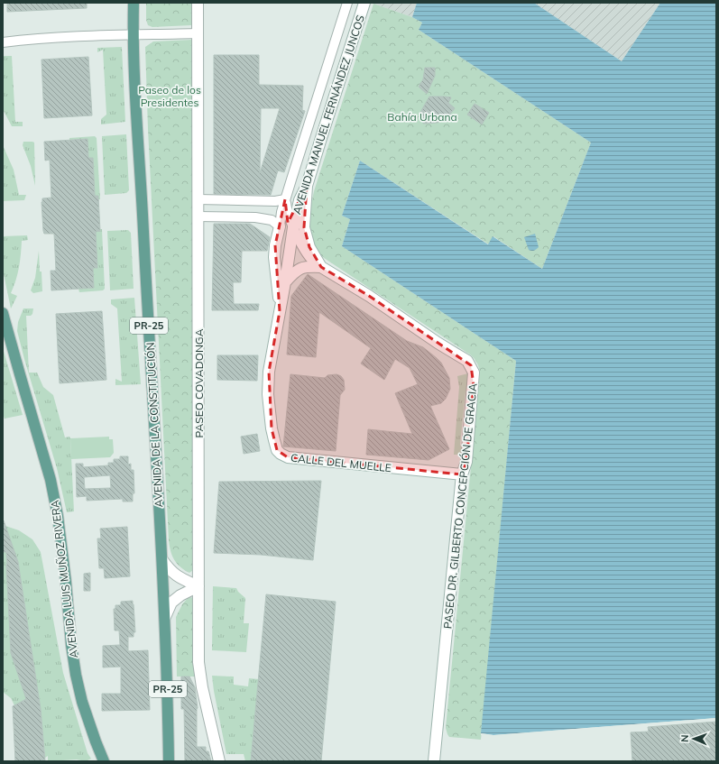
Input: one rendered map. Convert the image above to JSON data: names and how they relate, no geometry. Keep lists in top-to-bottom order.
{
  "streets": {
    "main road": [
      "AVENIDA MANUEL FERNÁNDEZ JUNCOS",
      "PR-25",
      "PASEO COVADONGA",
      "AVENIDA DE LA CONSTITUCIÓN",
      "CALLE DEL MUELLE",
      "PASEO DR. GILBERTO CONCEPCIÓN DE GRACIA",
      "AVENIDA LUIS MUÑOZ RIVERA"
    ]
  },
  "crossings": [
    ["AVENIDA MANUEL FERNÁNDEZ JUNCOS", "CALLE DEL MUELLE"],
    ["AVENIDA MANUEL FERNÁNDEZ JUNCOS", "PASEO DR. GILBERTO CONCEPCIÓN DE GRACIA"],
    ["CALLE DEL MUELLE", "PASEO DR. GILBERTO CONCEPCIÓN DE GRACIA"]
  ],
  "parks": ["Paseo de los Presidentes", "Bahía Urbana"],
  "north": "left"
}
